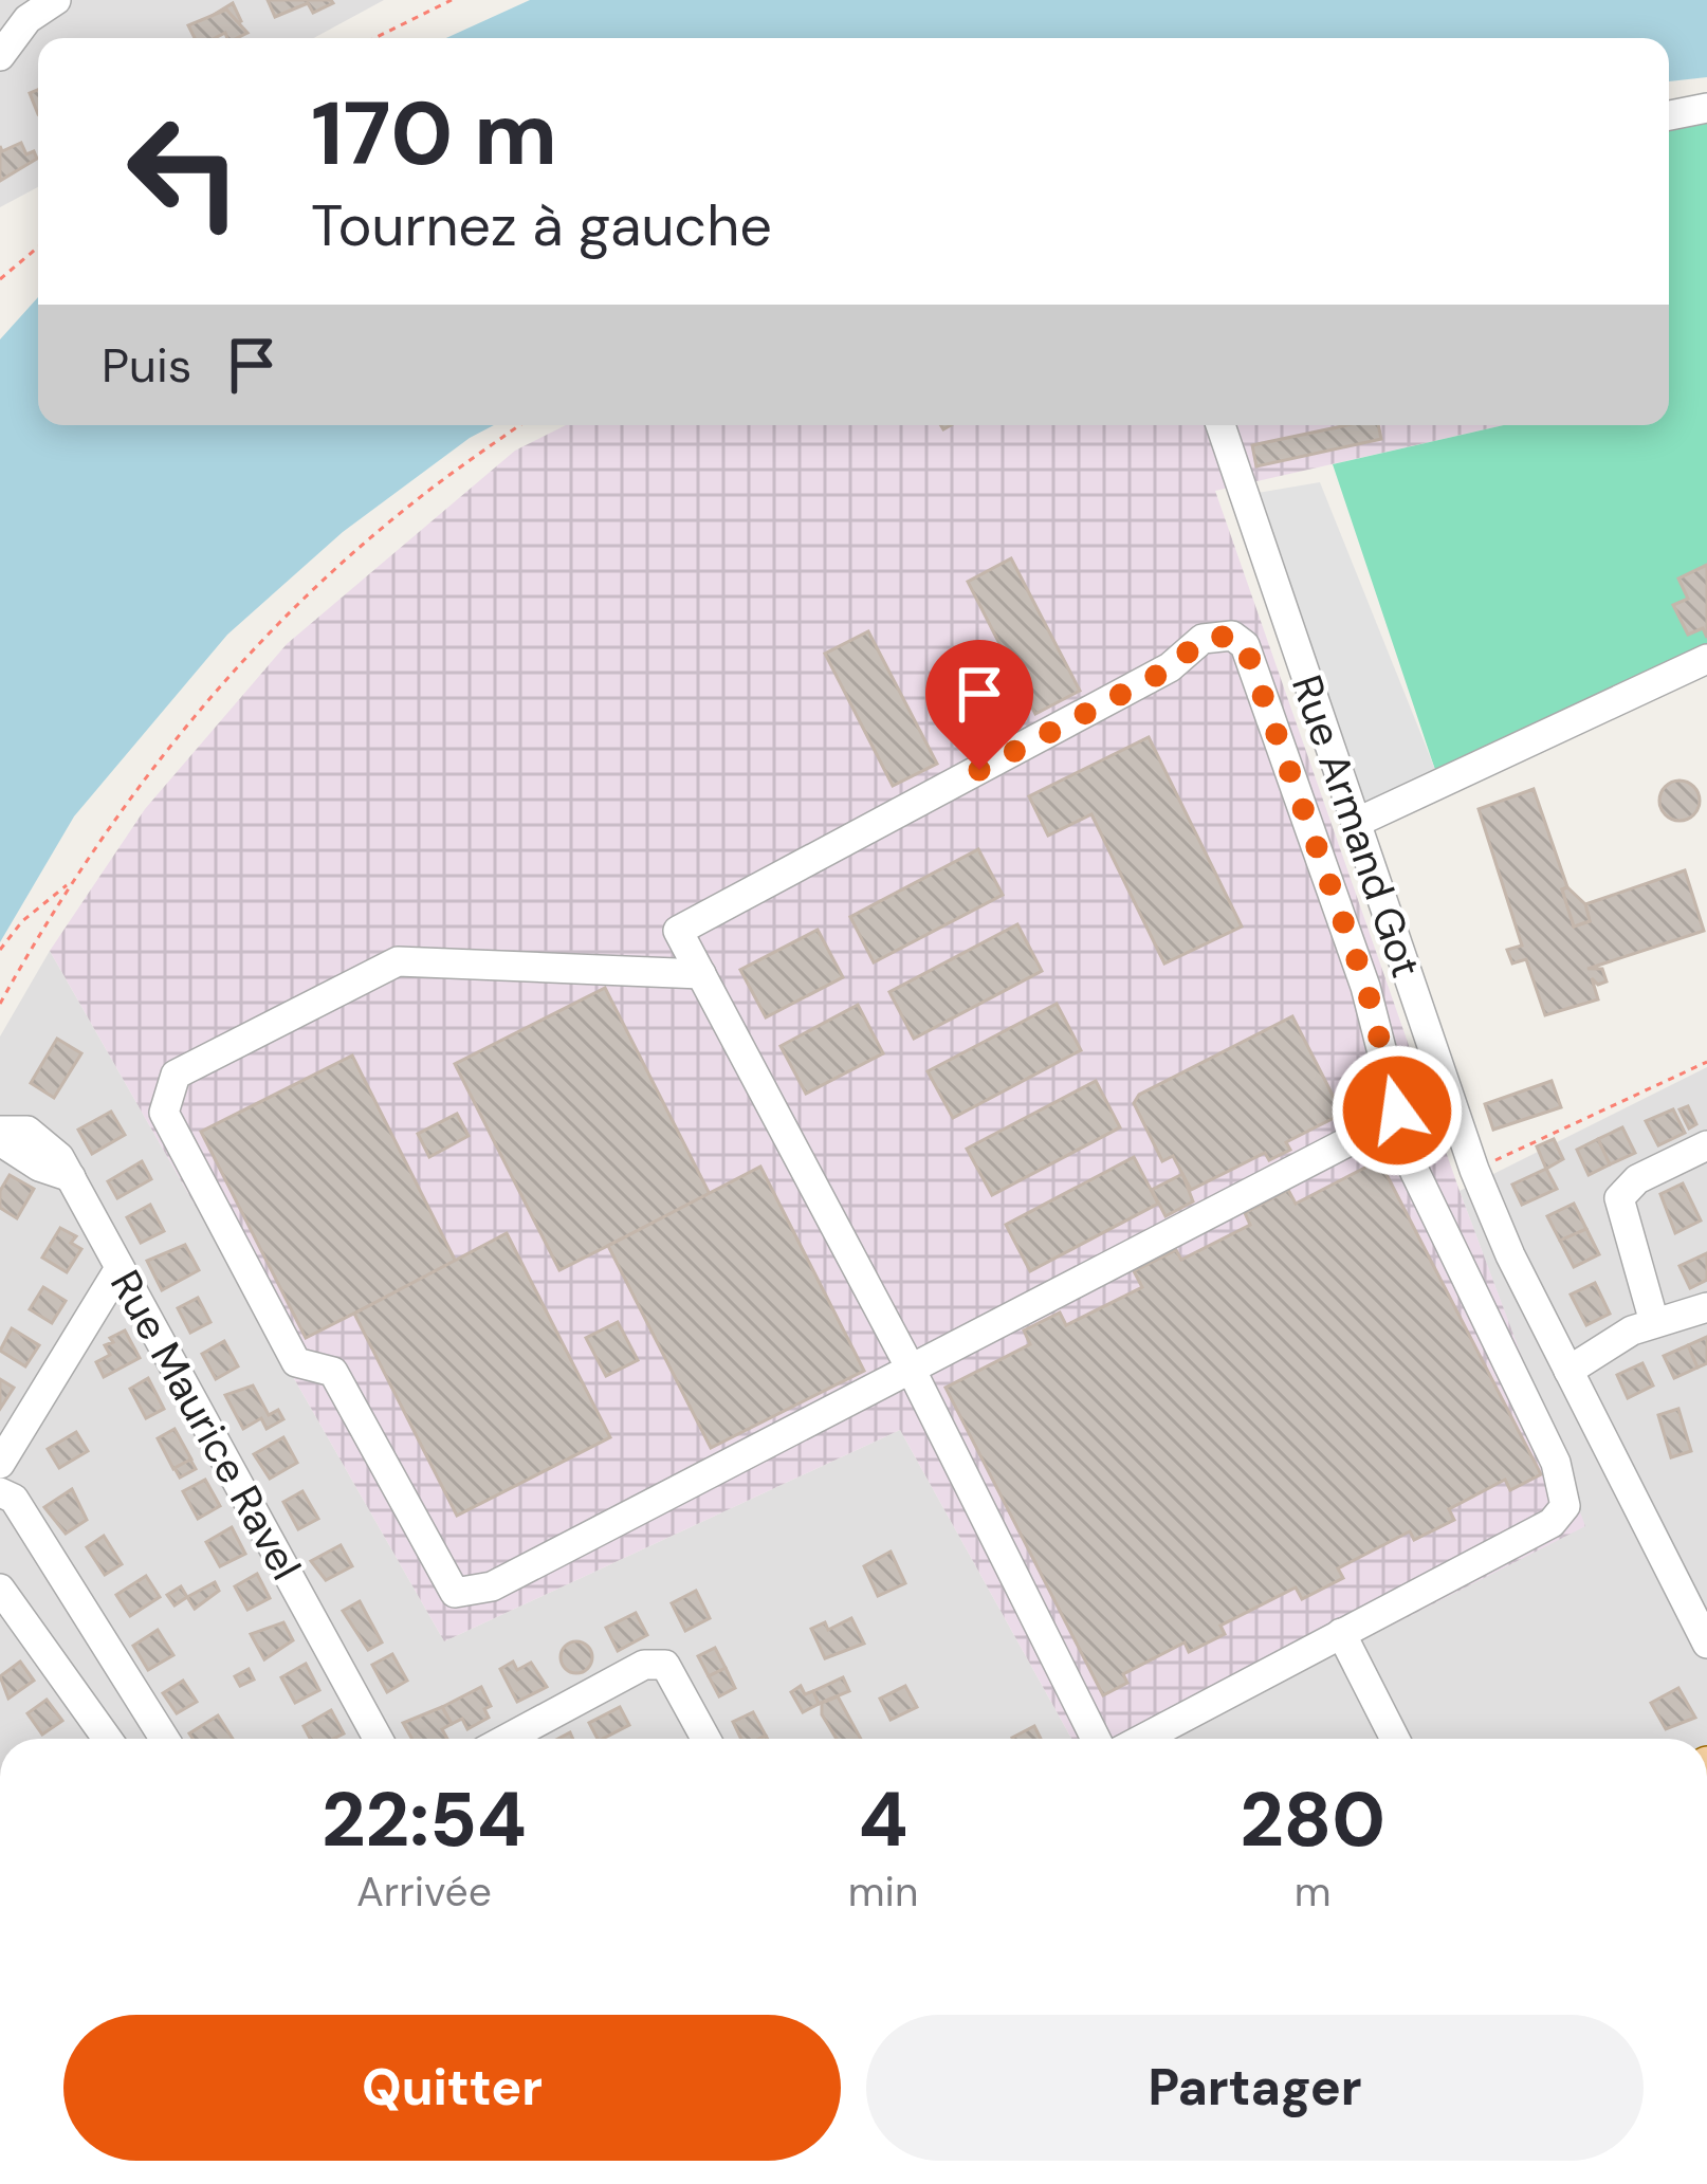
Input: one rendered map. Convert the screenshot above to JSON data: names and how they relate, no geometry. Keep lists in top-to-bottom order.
{
  "streets": {
    "street": ["Rue Armand Got", "Rue Maurice Ravel"]
  },
  "page": {
    "turn": ["170 m", "Tournez à gauche"],
    "then": "Puis",
    "eta": [
      "22:54",
      "Arrivée",
      "4",
      "min",
      "280",
      "m"
    ],
    "buttons": ["Quitter", "Partager"]
  }
}
